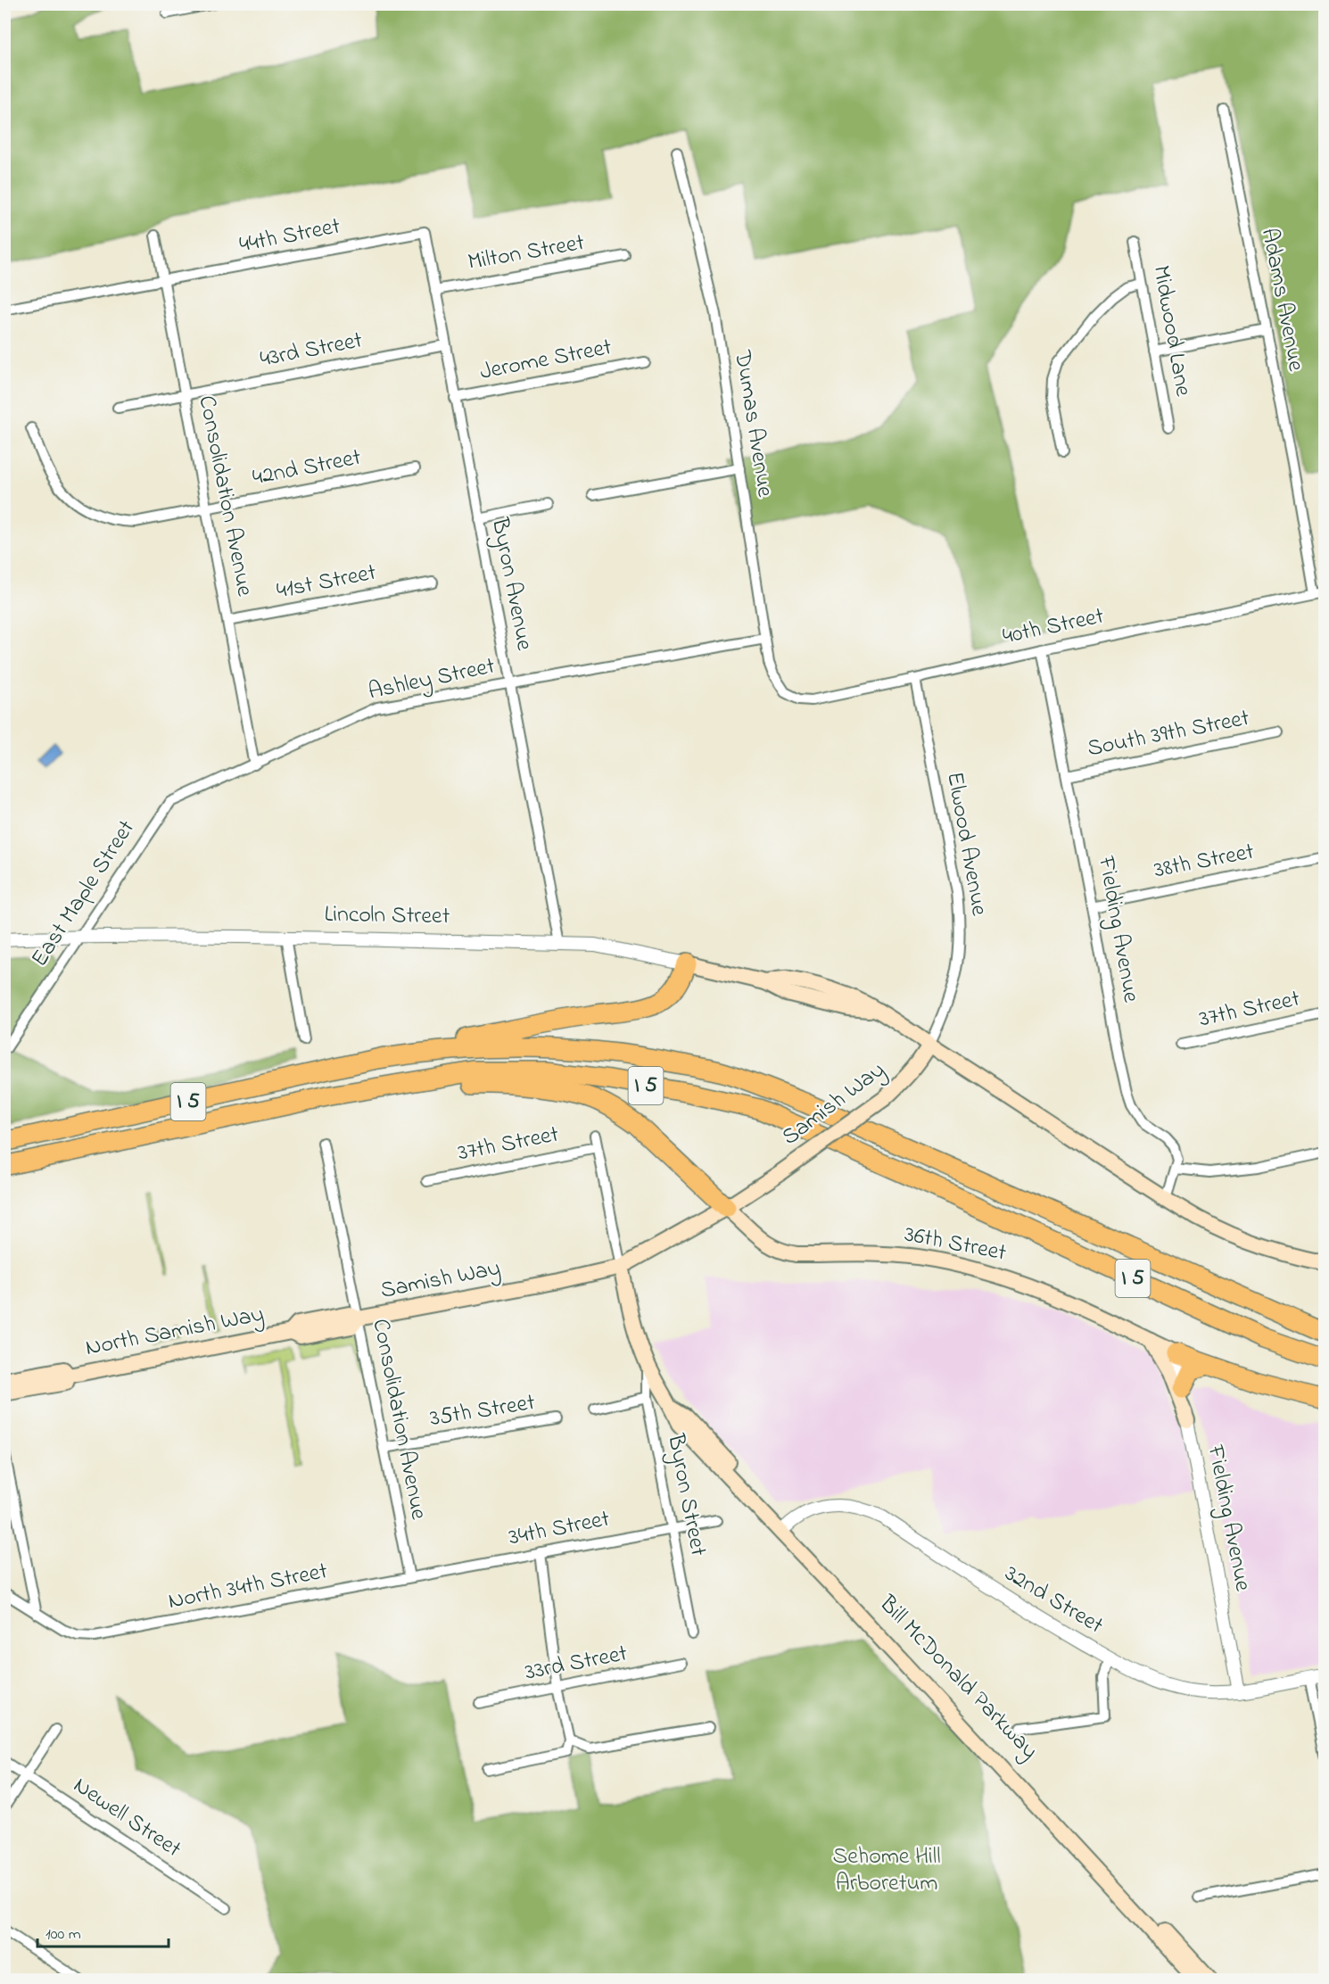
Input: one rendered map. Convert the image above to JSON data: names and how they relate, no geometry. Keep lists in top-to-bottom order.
{
  "streets": {
    "highway": ["I 5"],
    "main road": [
      "Lincoln Street",
      "Samish Way",
      "36th Street",
      "North Samish Way",
      "Bill McDonald Parkway"
    ],
    "street": [
      "44th Street",
      "Milton Street",
      "Adams Avenue",
      "Midwood Lane",
      "43rd Street",
      "Jerome Street",
      "Dumas Avenue",
      "42nd Street",
      "Consolidation Avenue",
      "41st Street",
      "Byron Avenue",
      "40th Street",
      "Ashley Street",
      "South 39th Street",
      "Elwood Avenue",
      "38th Street",
      "East Maple Street",
      "Fielding Avenue",
      "37th Street",
      "35th Street",
      "Byron Street",
      "34th Street",
      "North 34th Street",
      "32nd Street",
      "33rd Street",
      "Newell Street"
    ]
  },
  "crossings": [
    ["44th Street", "Consolidation Avenue"],
    ["44th Street", "Byron Avenue"],
    ["Milton Street", "Byron Avenue"],
    ["Adams Avenue", "40th Street"],
    ["43rd Street", "Consolidation Avenue"],
    ["43rd Street", "Byron Avenue"],
    ["Jerome Street", "Byron Avenue"],
    ["Dumas Avenue", "40th Street"],
    ["Dumas Avenue", "Ashley Street"],
    ["42nd Street", "Consolidation Avenue"],
    ["Consolidation Avenue", "41st Street"],
    ["Consolidation Avenue", "Ashley Street"],
    ["Consolidation Avenue", "Samish Way"],
    ["Consolidation Avenue", "North Samish Way"],
    ["Consolidation Avenue", "35th Street"],
    ["Consolidation Avenue", "34th Street"],
    ["Consolidation Avenue", "North 34th Street"],
    ["Byron Avenue", "Ashley Street"],
    ["Byron Avenue", "Lincoln Street"],
    ["40th Street", "Elwood Avenue"],
    ["40th Street", "Fielding Avenue"],
    ["Ashley Street", "East Maple Street"],
    ["South 39th Street", "Fielding Avenue"],
    ["Elwood Avenue", "Lincoln Street"],
    ["Elwood Avenue", "Samish Way"],
    ["38th Street", "Fielding Avenue"],
    ["East Maple Street", "Lincoln Street"],
    ["Lincoln Street", "Samish Way"],
    ["Fielding Avenue", "36th Street"],
    ["Fielding Avenue", "32nd Street"],
    ["37th Street", "Bill McDonald Parkway"],
    ["Samish Way", "36th Street"],
    ["Samish Way", "North Samish Way"],
    ["Samish Way", "Bill McDonald Parkway"],
    ["Byron Street", "34th Street"],
    ["Byron Street", "Bill McDonald Parkway"],
    ["34th Street", "North 34th Street"],
    ["32nd Street", "Bill McDonald Parkway"]
  ],
  "parks": ["Sehome Hill Arboretum"],
  "scale_bar": "100 m"
}
